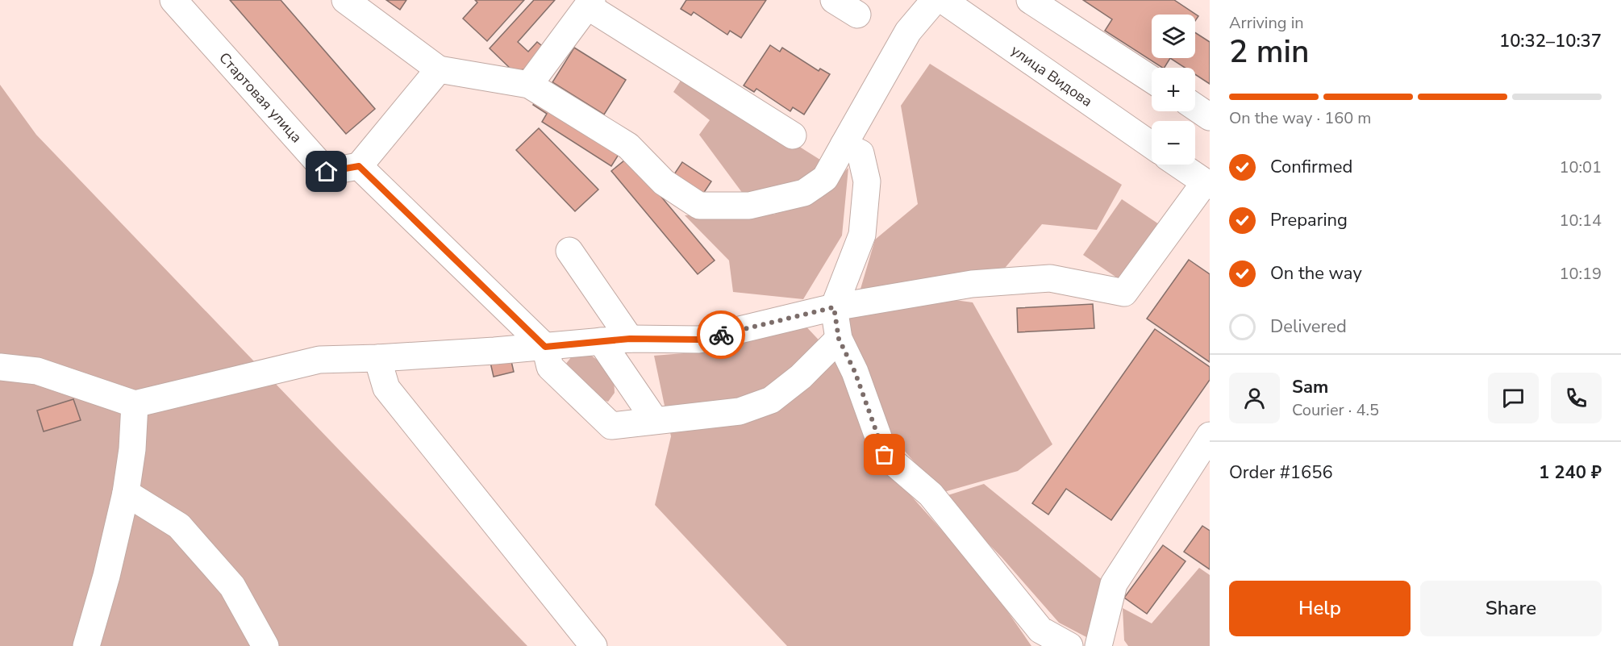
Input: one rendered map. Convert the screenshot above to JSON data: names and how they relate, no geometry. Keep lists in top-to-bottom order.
{
  "streets": {
    "street": ["улица Видова", "Стартовая улица"]
  },
  "page": {
    "heading": ["2 min", "Arriving in", "10:32–10:37"],
    "panel": [
      "Sam",
      "Courier · 4.5",
      "Order #1656",
      "1 240 ₽"
    ],
    "map_buttons": ["+", "−"],
    "bar": "On the way · 160 m",
    "list": [
      ["Confirmed", "10:01"],
      ["Preparing", "10:14"],
      ["On the way", "10:19"],
      "Delivered"
    ],
    "buttons": ["Help", "Share"]
  }
}
